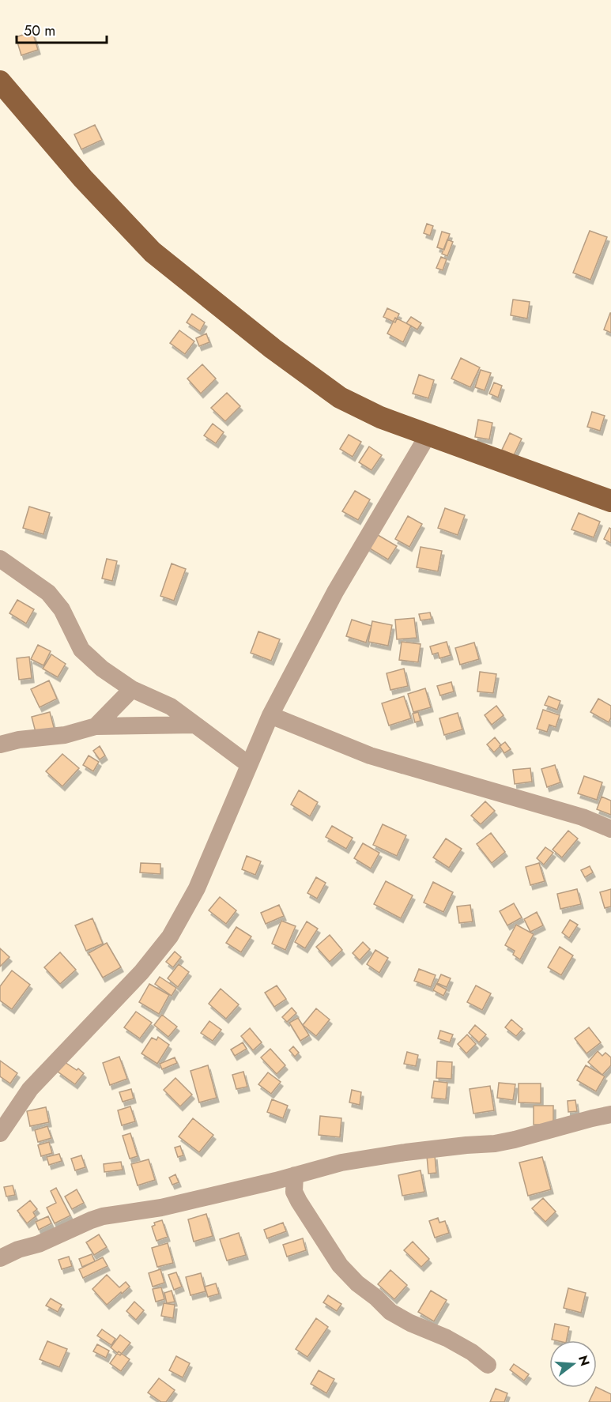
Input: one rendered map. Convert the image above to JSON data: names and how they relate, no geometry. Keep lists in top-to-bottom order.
{
  "scale_bar": "50 m",
  "north": "right"
}
